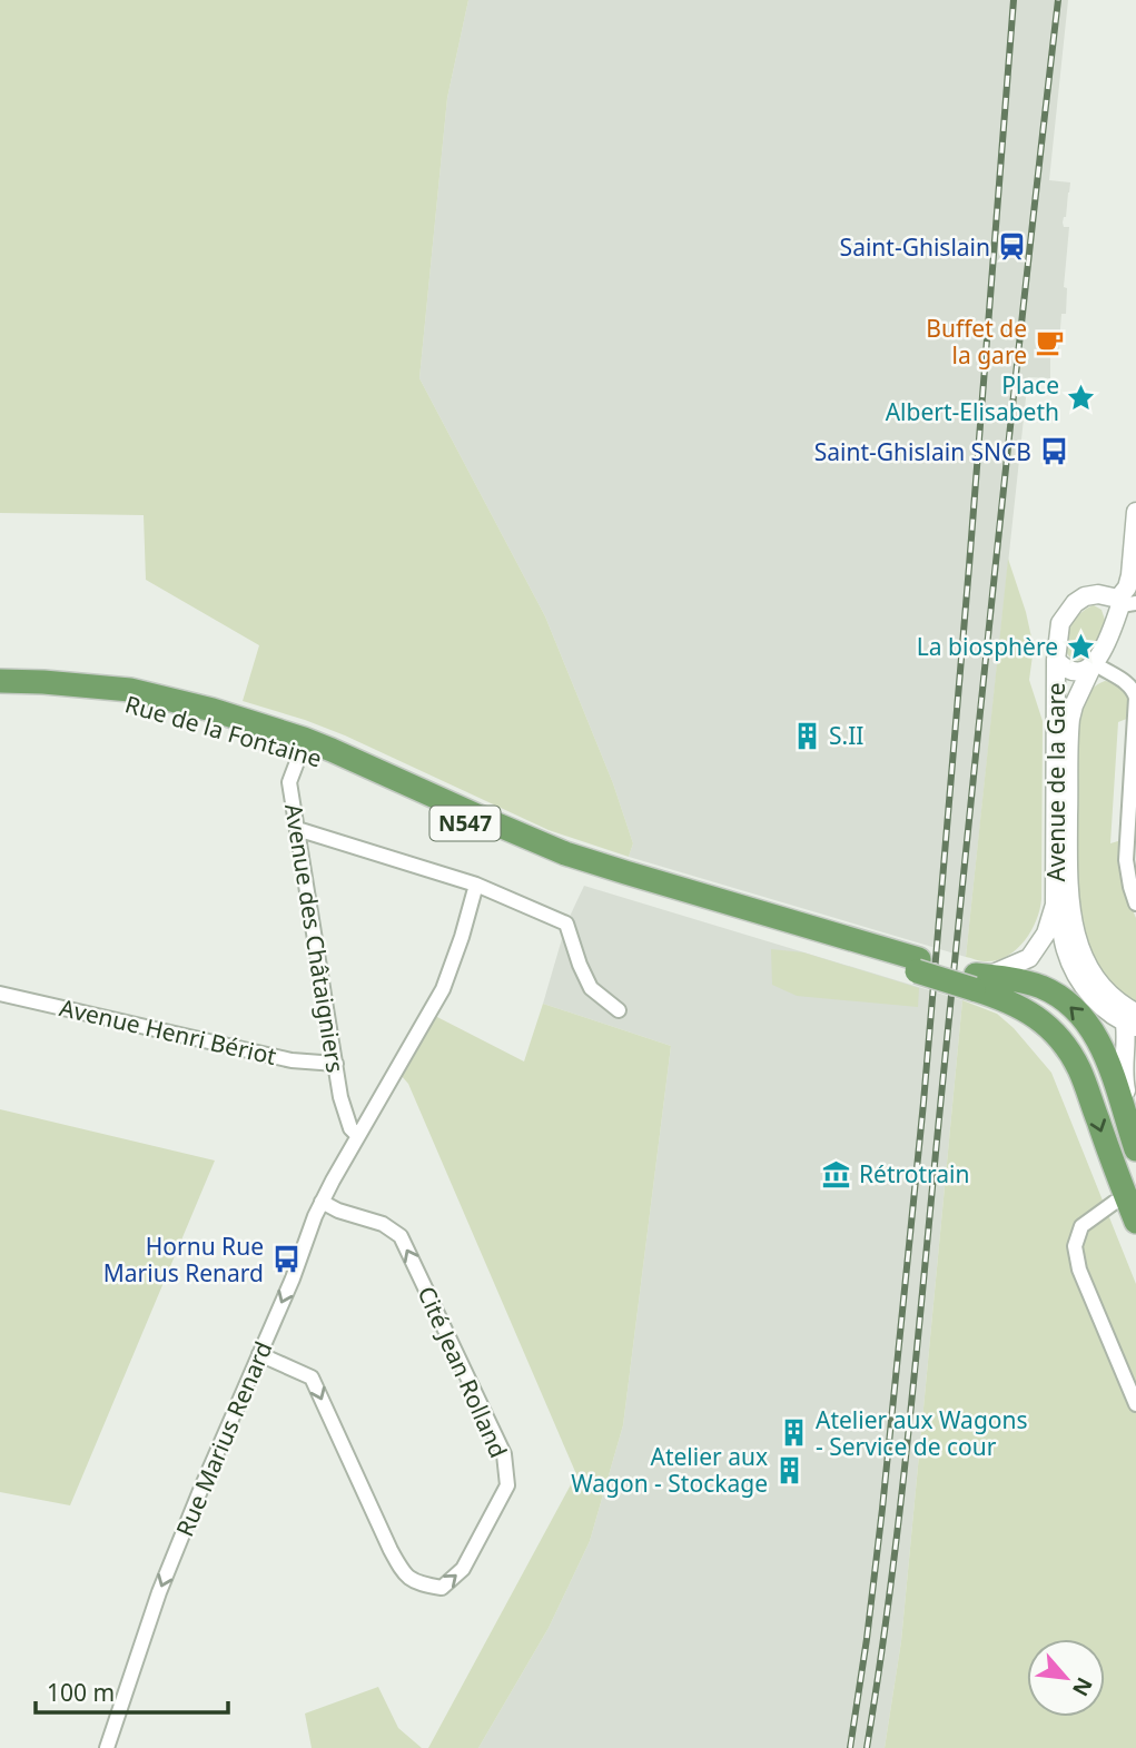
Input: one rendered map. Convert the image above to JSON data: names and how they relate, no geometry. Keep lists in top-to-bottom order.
{
  "streets": {
    "main road": ["Rue de la Fontaine", "N547"],
    "street": [
      "Avenue de la Gare",
      "Avenue des Châtaigniers",
      "Avenue Henri Bériot",
      "Cité Jean Rolland",
      "Rue Marius Renard"
    ]
  },
  "crossings": [
    ["Rue de la Fontaine", "N547"],
    ["Rue de la Fontaine", "Avenue des Châtaigniers"],
    ["Avenue de la Gare", "N547"],
    ["Avenue des Châtaigniers", "Avenue Henri Bériot"],
    ["Avenue des Châtaigniers", "Rue Marius Renard"],
    ["Cité Jean Rolland", "Rue Marius Renard"]
  ],
  "one_way": ["Rue Marius Renard"],
  "places": {
    "station": ["Saint-Ghislain"],
    "cafe": ["Buffet de la gare"],
    "place": ["Place Albert-Elisabeth", "La biosphère"],
    "bus stop": ["Saint-Ghislain SNCB", "Hornu Rue Marius Renard"],
    "building": ["S.II", "Atelier aux Wagons - Service de cour", "Atelier aux Wagon - Stockage"],
    "museum": ["Rétrotrain"]
  },
  "scale_bar": "100 m",
  "north": "bottom right"
}
